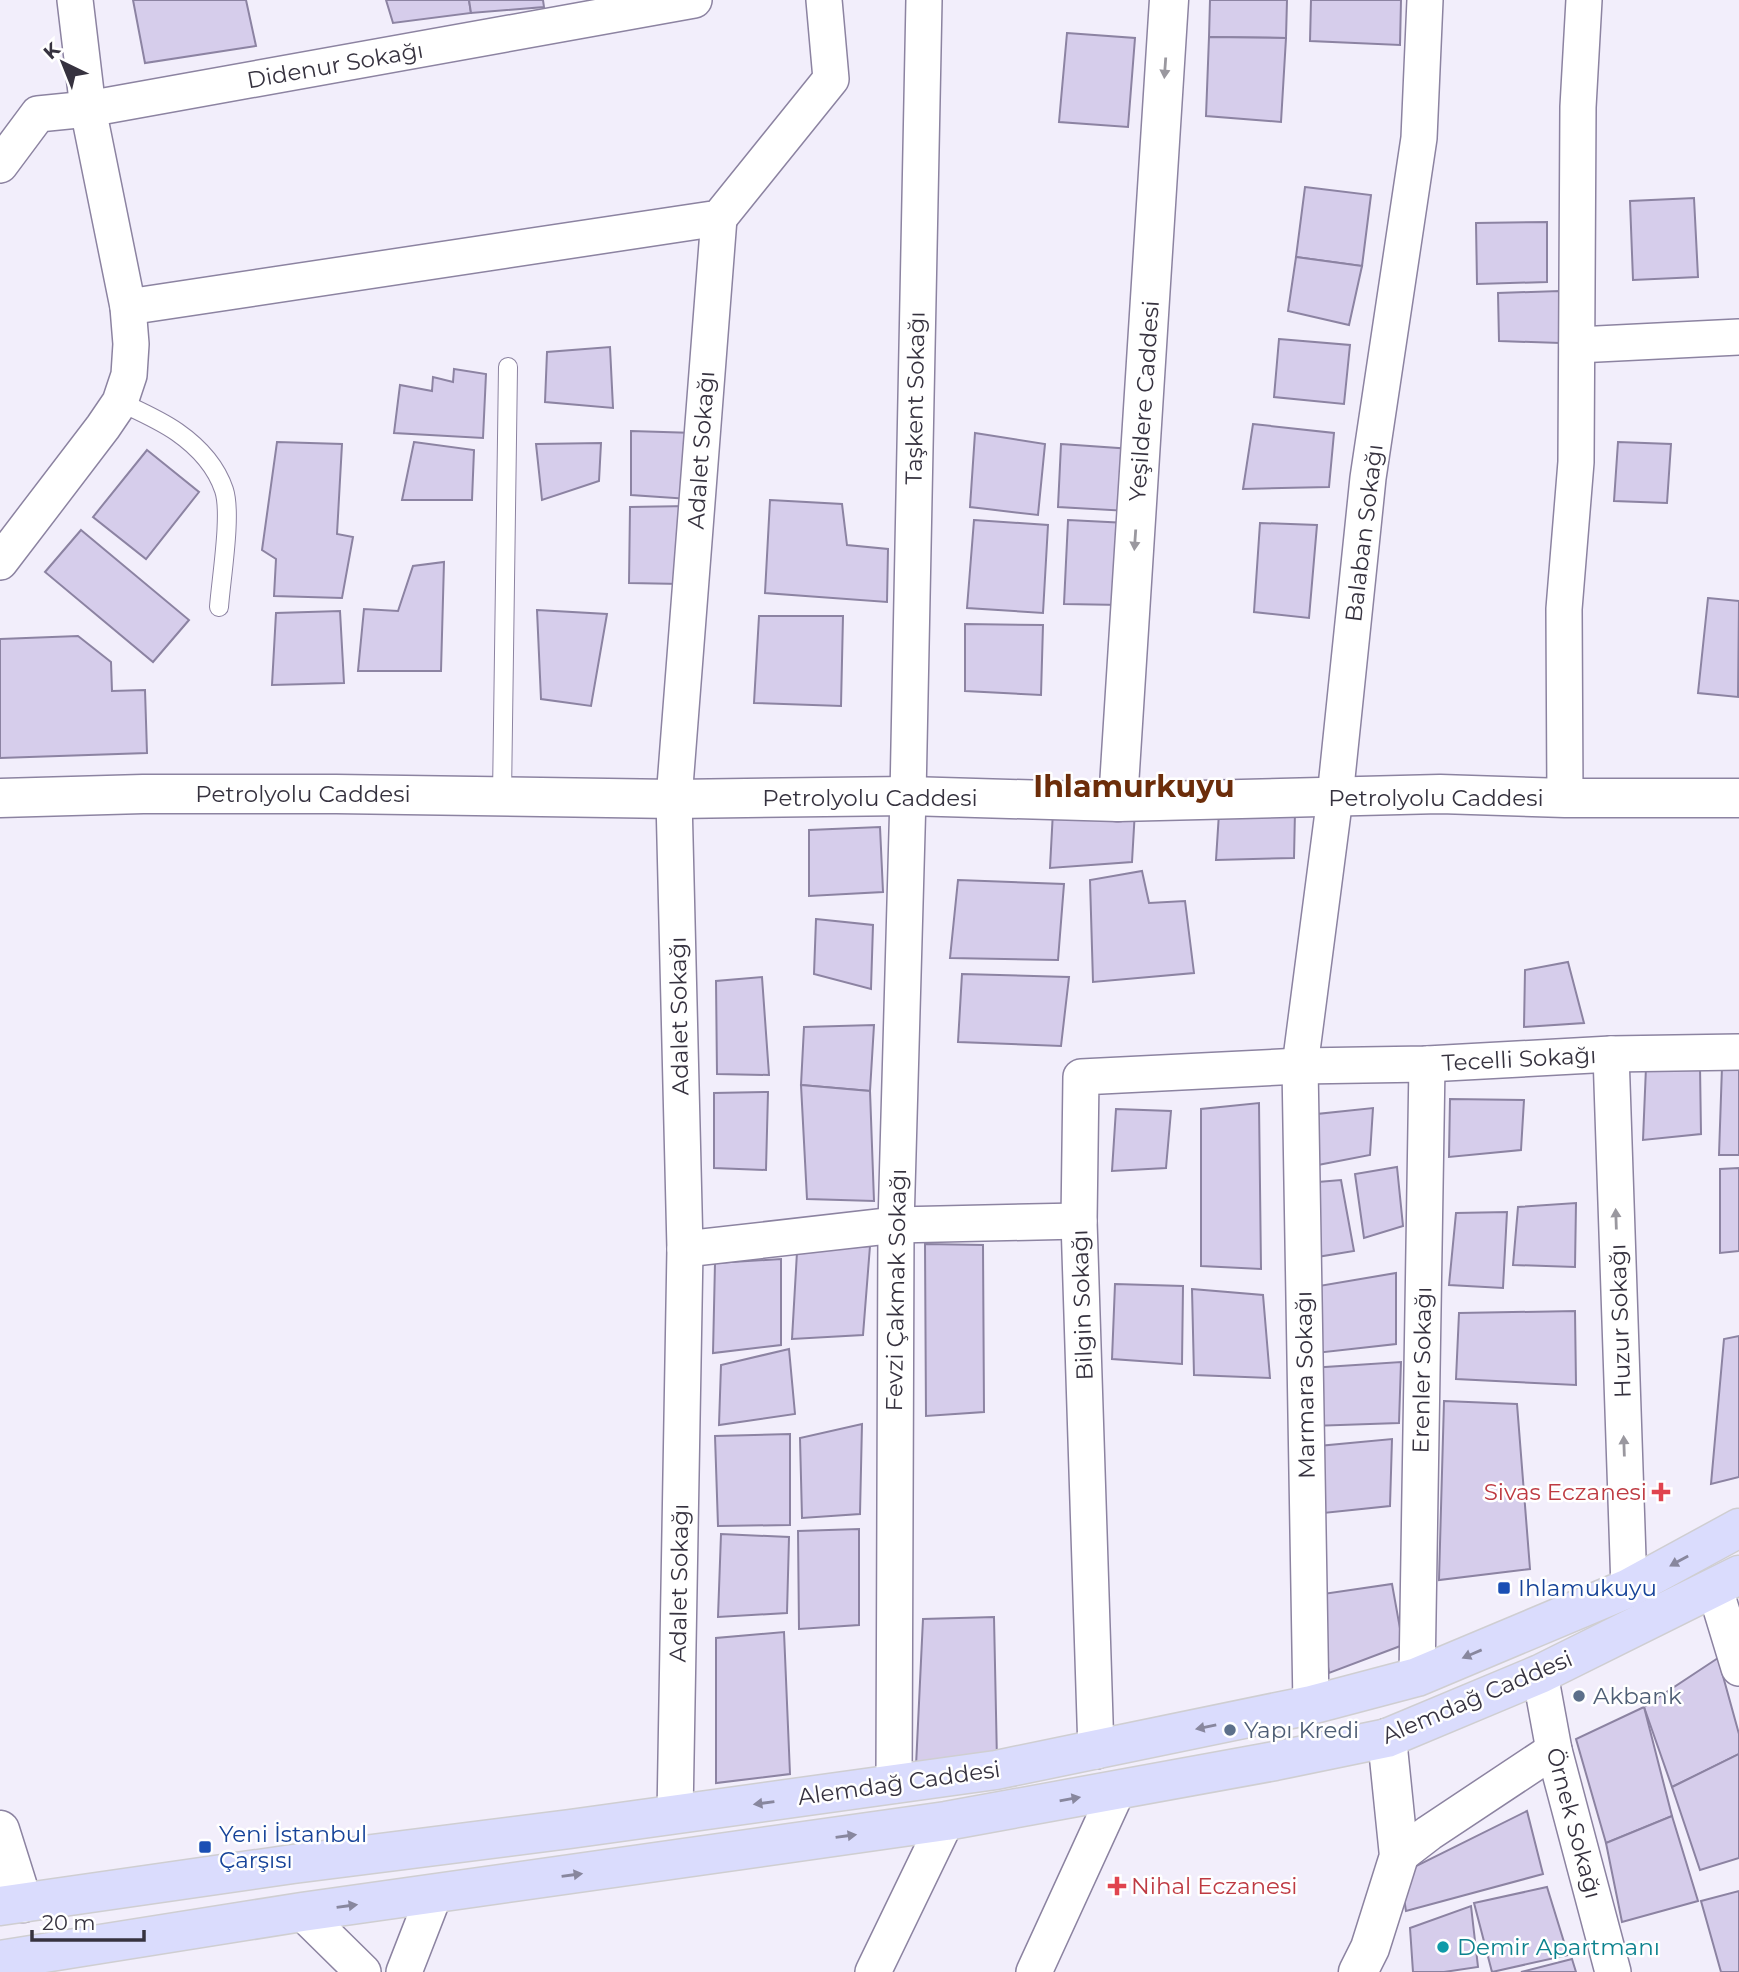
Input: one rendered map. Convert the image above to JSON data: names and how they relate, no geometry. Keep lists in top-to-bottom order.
{
  "streets": {
    "main road": ["Yeşildere Caddesi", "Petrolyolu Caddesi", "Alemdağ Caddesi"],
    "street": [
      "Didenur Sokağı",
      "Taşkent Sokağı",
      "Adalet Sokağı",
      "Balaban Sokağı",
      "Tecelli Sokağı",
      "Fevzi Çakmak Sokağı",
      "Bilgin Sokağı",
      "Huzur Sokağı",
      "Erenler Sokağı",
      "Marmara Sokağı",
      "Örnek Sokağı"
    ]
  },
  "crossings": [
    ["Taşkent Sokağı", "Petrolyolu Caddesi"],
    ["Taşkent Sokağı", "Fevzi Çakmak Sokağı"],
    ["Yeşildere Caddesi", "Petrolyolu Caddesi"],
    ["Adalet Sokağı", "Petrolyolu Caddesi"],
    ["Adalet Sokağı", "Alemdağ Caddesi"],
    ["Balaban Sokağı", "Petrolyolu Caddesi"],
    ["Balaban Sokağı", "Tecelli Sokağı"],
    ["Balaban Sokağı", "Bilgin Sokağı"],
    ["Balaban Sokağı", "Marmara Sokağı"],
    ["Petrolyolu Caddesi", "Fevzi Çakmak Sokağı"],
    ["Tecelli Sokağı", "Bilgin Sokağı"],
    ["Tecelli Sokağı", "Huzur Sokağı"],
    ["Tecelli Sokağı", "Erenler Sokağı"],
    ["Tecelli Sokağı", "Marmara Sokağı"],
    ["Fevzi Çakmak Sokağı", "Alemdağ Caddesi"],
    ["Bilgin Sokağı", "Marmara Sokağı"],
    ["Bilgin Sokağı", "Alemdağ Caddesi"],
    ["Huzur Sokağı", "Alemdağ Caddesi"],
    ["Erenler Sokağı", "Alemdağ Caddesi"],
    ["Marmara Sokağı", "Alemdağ Caddesi"],
    ["Alemdağ Caddesi", "Örnek Sokağı"]
  ],
  "one_way": ["Yeşildere Caddesi", "Huzur Sokağı"],
  "districts": ["Ihlamurkuyu"],
  "places": {
    "health": ["Sivas Eczanesi", "Nihal Eczanesi"],
    "transit": ["Ihlamukuyu", "Yeni İstanbul Çarşısı"],
    "other": ["Akbank", "Yapı Kredi", "Demir Apartmanı"]
  },
  "scale_bar": "20 m",
  "north": "top left"
}
